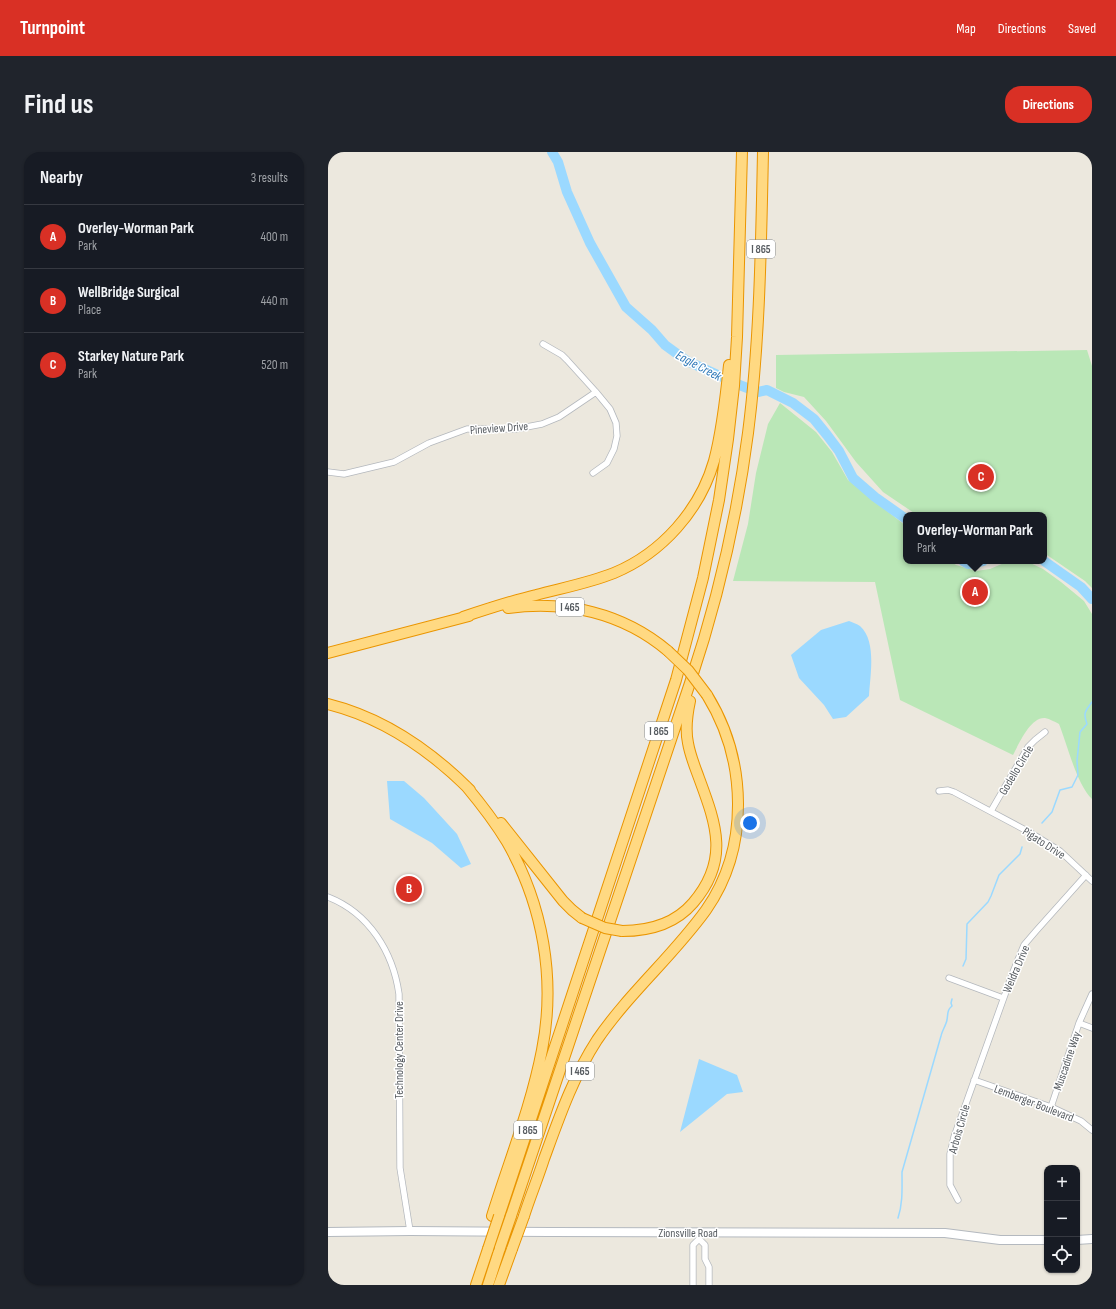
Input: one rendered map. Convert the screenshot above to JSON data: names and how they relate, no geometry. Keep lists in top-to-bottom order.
{
  "streets": {
    "highway": ["I 865", "I 465"],
    "main road": ["Zionsville Road"],
    "street": [
      "Pineview Drive",
      "Godello Circle",
      "Pigato Drive",
      "Weldra Drive",
      "Technology Center Drive",
      "Muscadine Way",
      "Lemberger Boulevard",
      "Arbois Circle"
    ]
  },
  "crossings": [
    ["Godello Circle", "Pigato Drive"],
    ["Pigato Drive", "Weldra Drive"],
    ["Weldra Drive", "Lemberger Boulevard"],
    ["Weldra Drive", "Arbois Circle"],
    ["Technology Center Drive", "Zionsville Road"],
    ["Muscadine Way", "Lemberger Boulevard"],
    ["Lemberger Boulevard", "Arbois Circle"]
  ],
  "water": ["Eagle Creek"],
  "page": {
    "header": "Turnpoint",
    "nav": ["Map", "Directions", "Saved"],
    "buttons": "Directions",
    "title": "Find us",
    "heading": ["Nearby", "3 results"],
    "list": [
      {
        "mark": "A",
        "name": "Overley-Worman Park",
        "note": "Park",
        "value": "400 m"
      },
      {
        "mark": "B",
        "name": "WellBridge Surgical",
        "note": "Place",
        "value": "440 m"
      },
      {
        "mark": "C",
        "name": "Starkey Nature Park",
        "note": "Park",
        "value": "520 m"
      }
    ],
    "pins": ["C", "A", "B"],
    "popup": ["Overley-Worman Park", "Park"],
    "map_buttons": ["+", "−"]
  }
}
